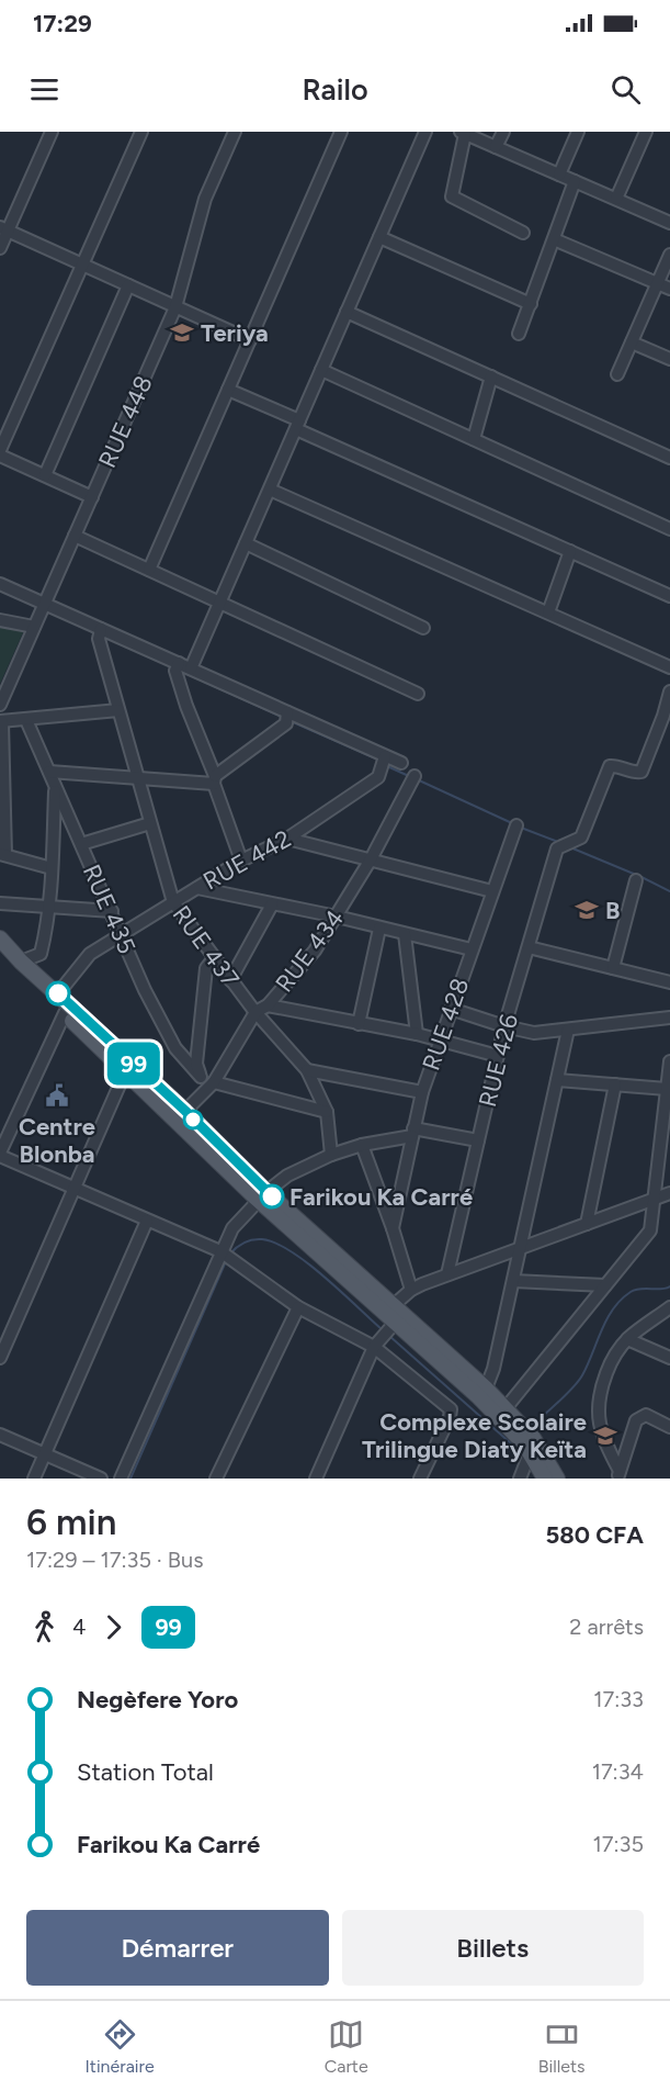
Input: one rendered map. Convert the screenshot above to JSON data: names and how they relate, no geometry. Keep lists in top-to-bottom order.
{
  "streets": {
    "street": [
      "RUE 448",
      "RUE 442",
      "RUE 435",
      "RUE 437",
      "RUE 434",
      "RUE 428",
      "RUE 426"
    ]
  },
  "crossings": [
    ["RUE 442", "RUE 435"],
    ["RUE 442", "RUE 437"],
    ["RUE 435", "RUE 434"],
    ["RUE 437", "RUE 434"]
  ],
  "places": {
    "school or university": ["Teriya", "B", "Complexe Scolaire Trilingue Diaty Keïta"],
    "public building": ["Centre Blonba"],
    "other": ["Farikou Ka Carré"]
  },
  "lines": ["bus line 99"],
  "page": {
    "status": "17:29",
    "header": "Railo",
    "on_map": "99",
    "heading": ["6 min", "17:29 – 17:35 · Bus", "580 CFA"],
    "legs": ["4", "99", "2 arrêts"],
    "list": [
      {
        "name": "Negèfere Yoro",
        "value": "17:33"
      },
      {
        "name": "Station Total",
        "value": "17:34"
      },
      {
        "name": "Farikou Ka Carré",
        "value": "17:35"
      }
    ],
    "buttons": ["Démarrer", "Billets"],
    "tabs": ["Itinéraire", "Carte", "Billets"]
  }
}
